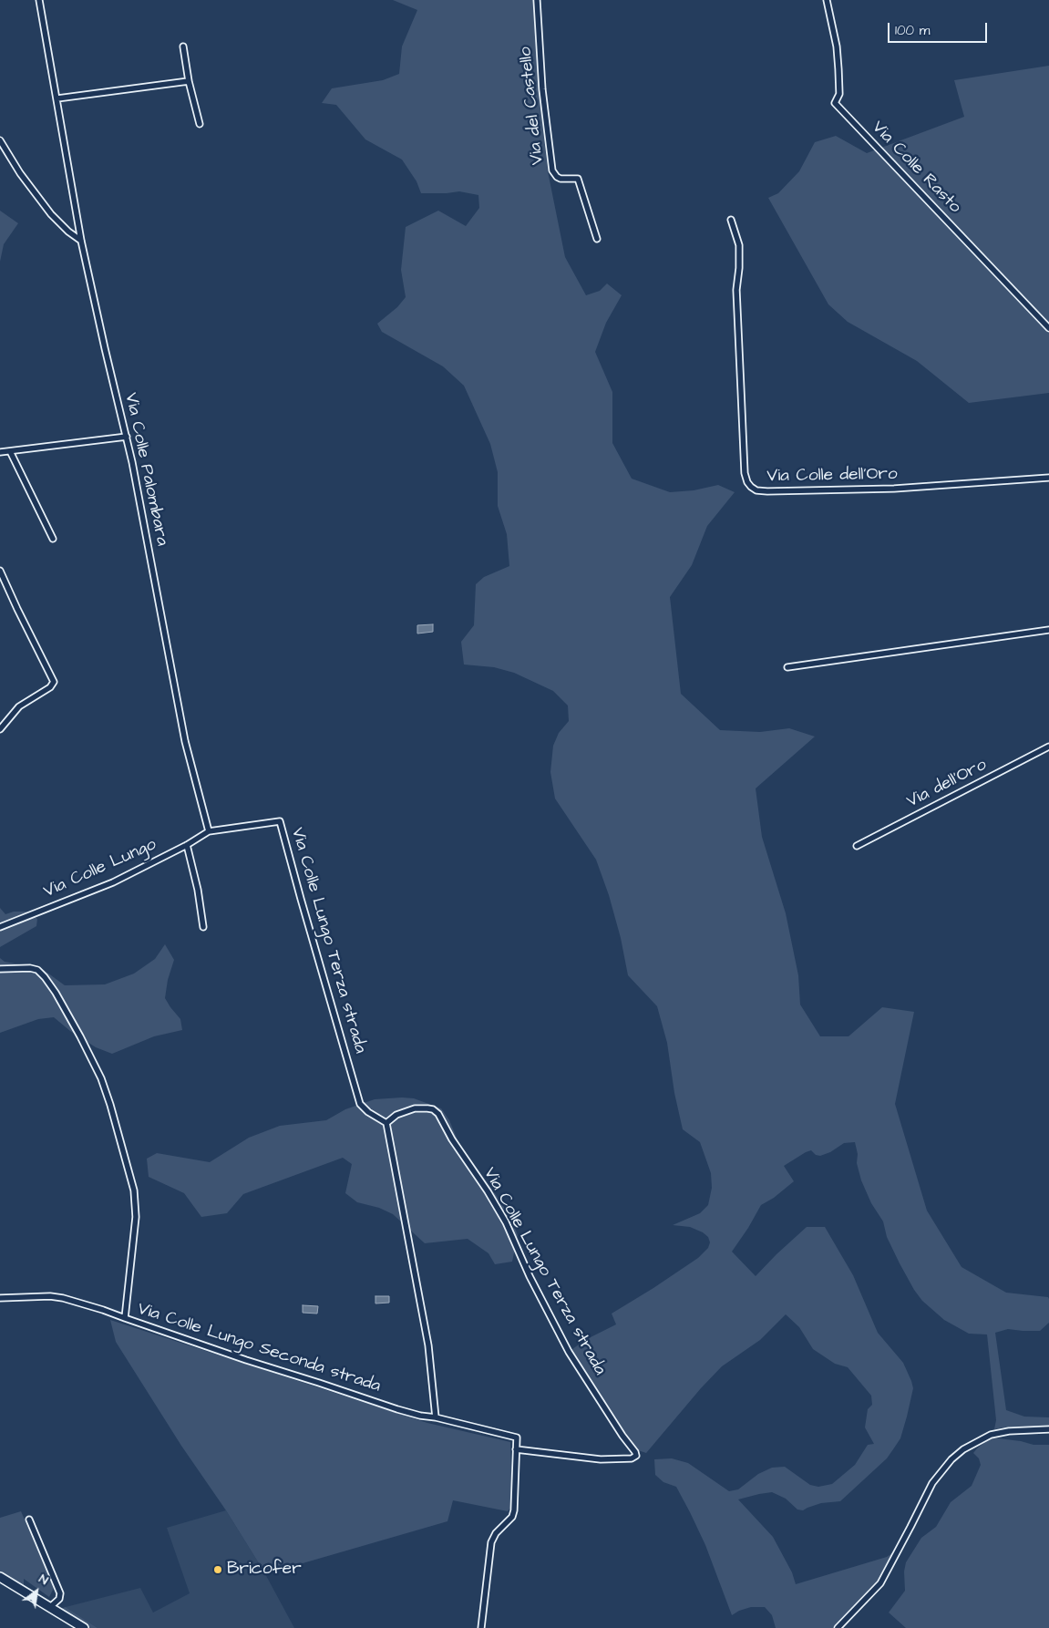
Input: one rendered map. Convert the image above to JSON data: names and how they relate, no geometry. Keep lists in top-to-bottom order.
{
  "streets": {
    "street": [
      "Via del Castello",
      "Via Colle Rasto",
      "Via Colle Palombara",
      "Via Colle dell'Oro",
      "Via dell'Oro",
      "Via Colle Lungo",
      "Via Colle Lungo Terza strada",
      "Via Colle Lungo Seconda strada"
    ]
  },
  "crossings": [
    ["Via Colle Palombara", "Via Colle Lungo"],
    ["Via Colle Palombara", "Via Colle Lungo Terza strada"],
    ["Via Colle Lungo", "Via Colle Lungo Terza strada"]
  ],
  "places": ["Bricofer"],
  "scale_bar": "100 m",
  "north": "top right"
}
